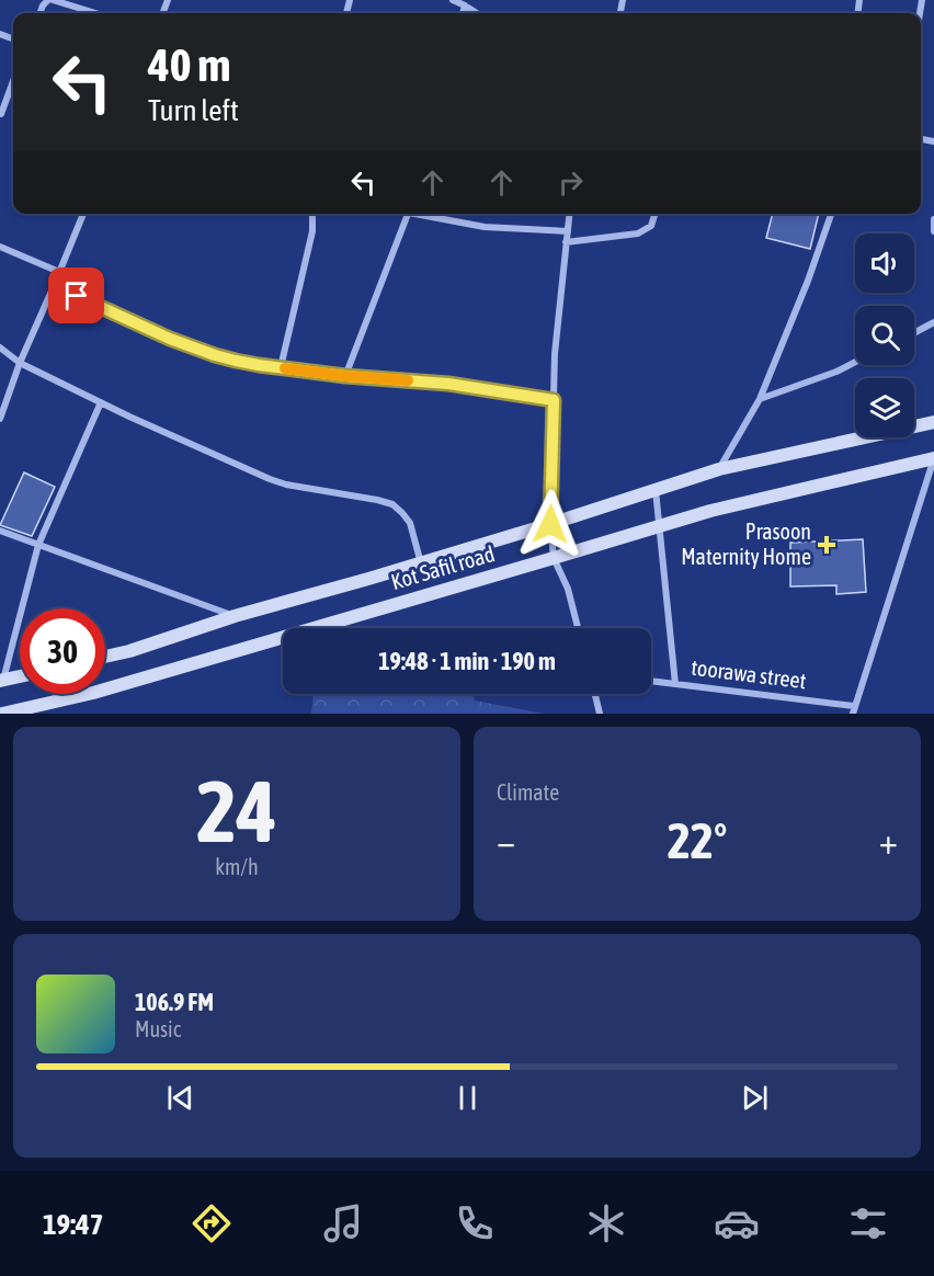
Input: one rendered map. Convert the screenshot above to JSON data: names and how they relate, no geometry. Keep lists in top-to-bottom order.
{
  "streets": {
    "main road": ["Kot Safil road"],
    "street": ["toorawa street"]
  },
  "places": {
    "health": ["Prasoon Maternity Home"]
  },
  "page": {
    "turn": ["40 m", "Turn left"],
    "limit": "30",
    "trip": "19:48 · 1 min · 190 m",
    "tile": [
      ["24", "km/h"],
      "Climate"
    ],
    "heat": ["−", "22°", "+"],
    "song": ["106.9 FM", "Music"],
    "tabs": "19:47"
  }
}
